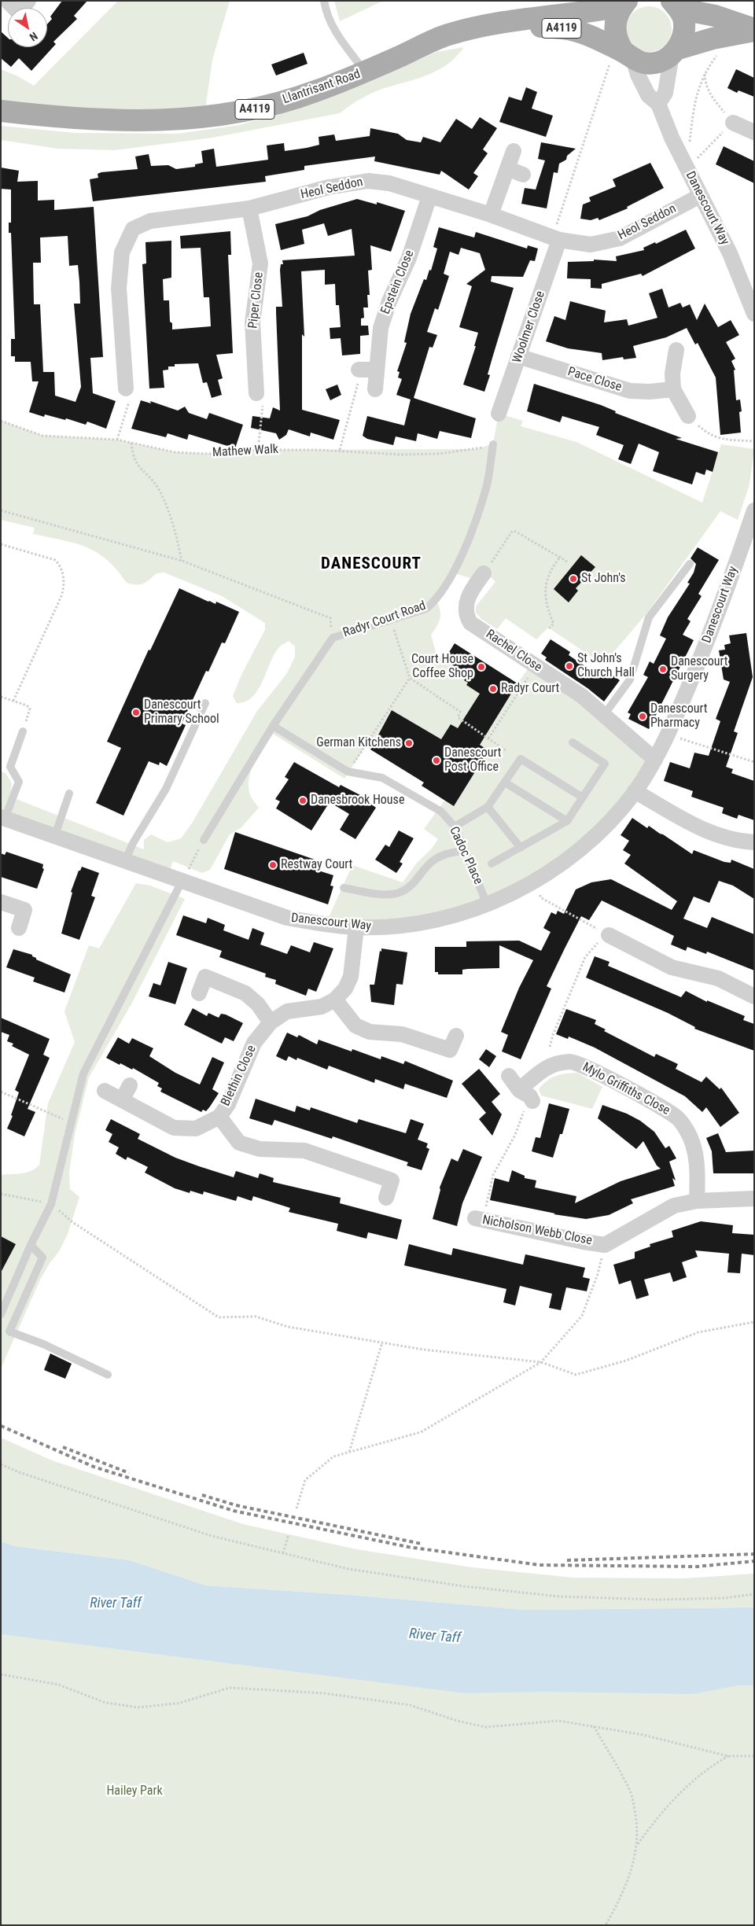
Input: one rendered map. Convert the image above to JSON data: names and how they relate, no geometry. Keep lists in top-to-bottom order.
{
  "streets": {
    "main road": ["A4119", "Llantrisant Road"],
    "street": [
      "Heol Seddon",
      "Danescourt Way",
      "Epstein Close",
      "Piper Close",
      "Woolmer Close",
      "Pace Close",
      "Rachel Close",
      "Blethin Close",
      "Mylo Griffiths Close",
      "Nicholson Webb Close"
    ],
    "lane": ["Radyr Court Road", "Cadoc Place"],
    "path": ["Mathew Walk"]
  },
  "crossings": [
    ["Llantrisant Road", "Danescourt Way"],
    ["Heol Seddon", "Danescourt Way"],
    ["Heol Seddon", "Epstein Close"],
    ["Heol Seddon", "Piper Close"],
    ["Heol Seddon", "Woolmer Close"],
    ["Danescourt Way", "Rachel Close"],
    ["Danescourt Way", "Cadoc Place"],
    ["Danescourt Way", "Blethin Close"],
    ["Woolmer Close", "Pace Close"],
    ["Mathew Walk", "Radyr Court Road"],
    ["Radyr Court Road", "Cadoc Place"],
    ["Mylo Griffiths Close", "Nicholson Webb Close"]
  ],
  "districts": ["DANESCOURT"],
  "water": ["River Taff"],
  "parks": ["Hailey Park"],
  "places": [
    "St John's",
    "St John's Church Hall",
    "Court House Coffee Shop",
    "Danescourt Surgery",
    "Radyr Court",
    "Danescourt Primary School",
    "Danescourt Pharmacy",
    "German Kitchens",
    "Danescourt Post Office",
    "Danesbrook House",
    "Restway Court"
  ],
  "north": "bottom right"
}
